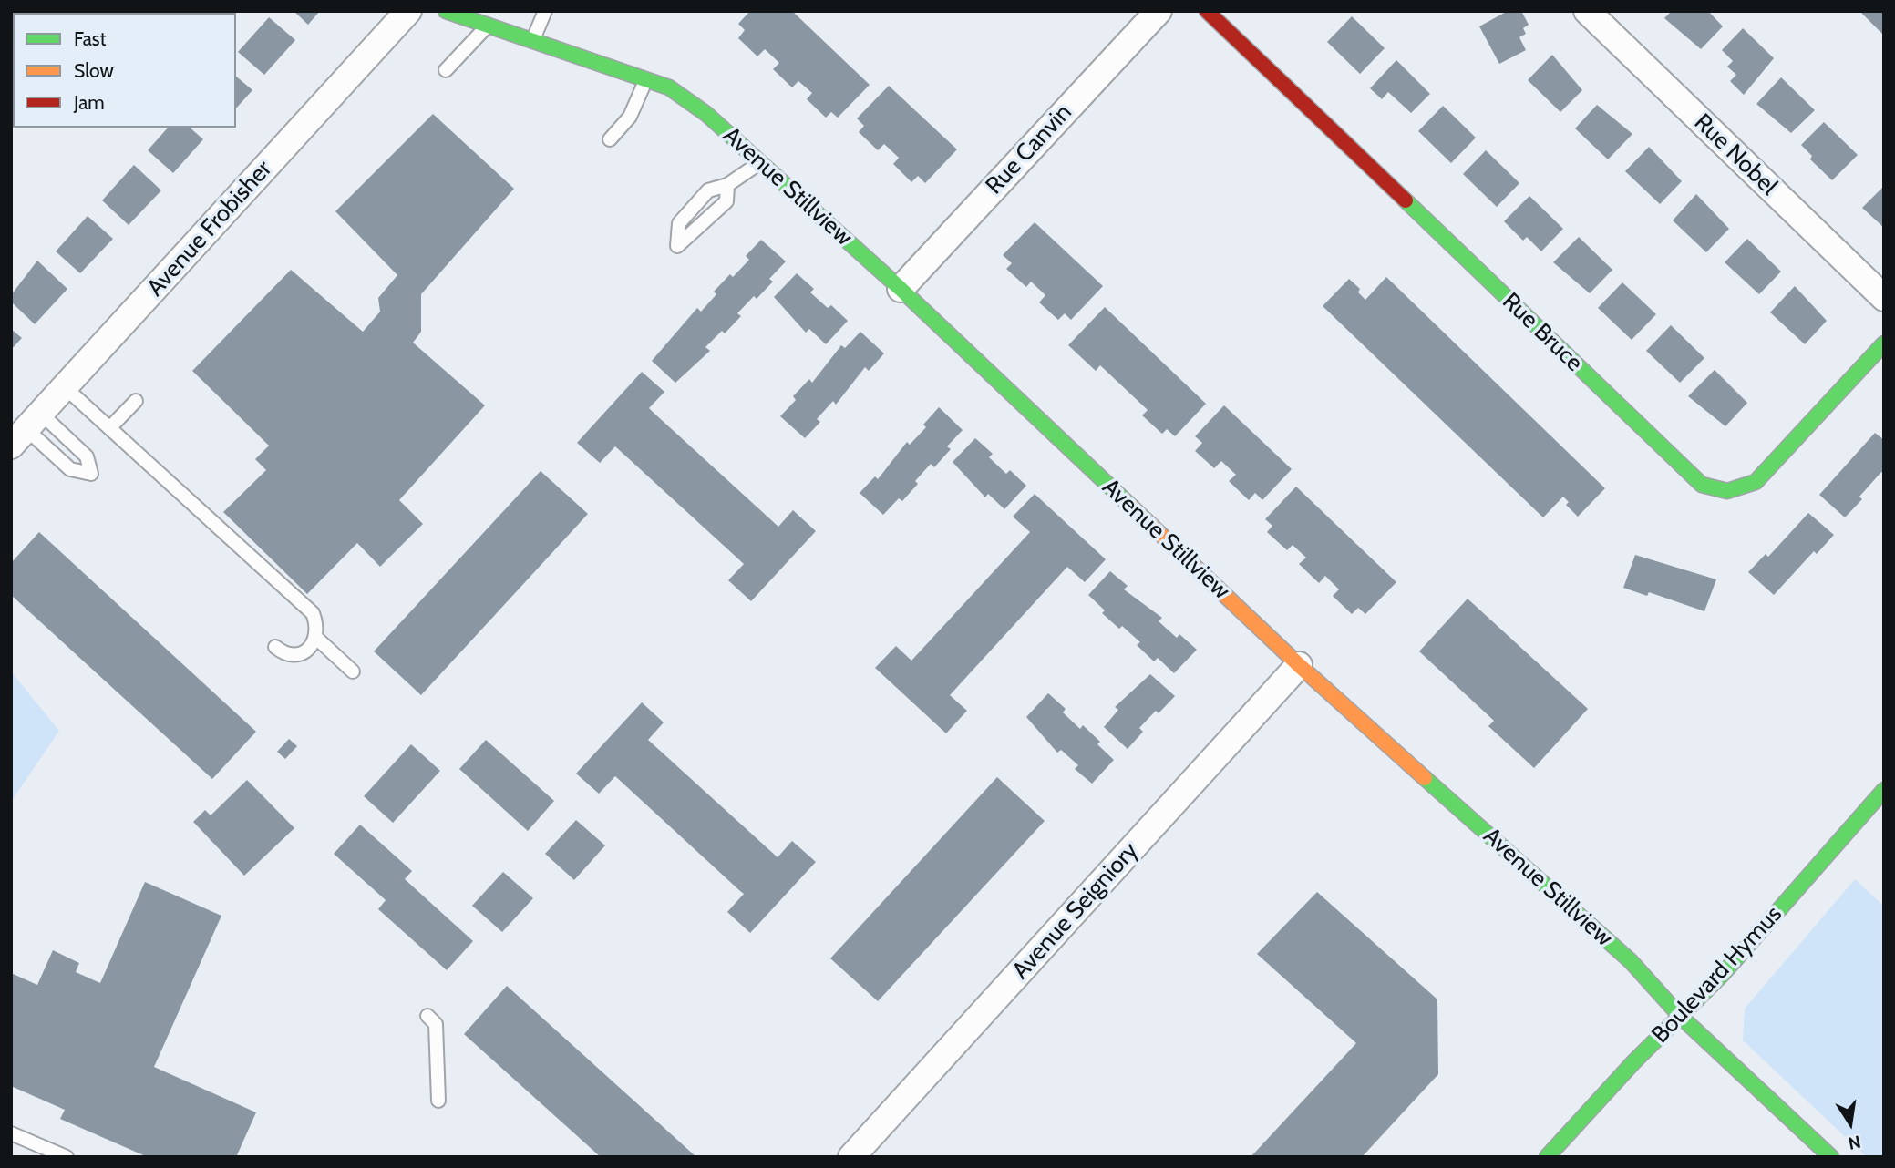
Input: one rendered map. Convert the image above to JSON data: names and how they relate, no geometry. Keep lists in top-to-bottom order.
{
  "streets": {
    "street": [
      "Rue Canvin",
      "Rue Nobel",
      "Avenue Stillview",
      "Avenue Frobisher",
      "Rue Bruce",
      "Avenue Seigniory",
      "Boulevard Hymus"
    ]
  },
  "crossings": [
    ["Rue Canvin", "Avenue Stillview"],
    ["Avenue Stillview", "Avenue Seigniory"],
    ["Avenue Stillview", "Boulevard Hymus"]
  ],
  "legend": ["Fast", "Slow", "Jam"],
  "north": "bottom"
}
